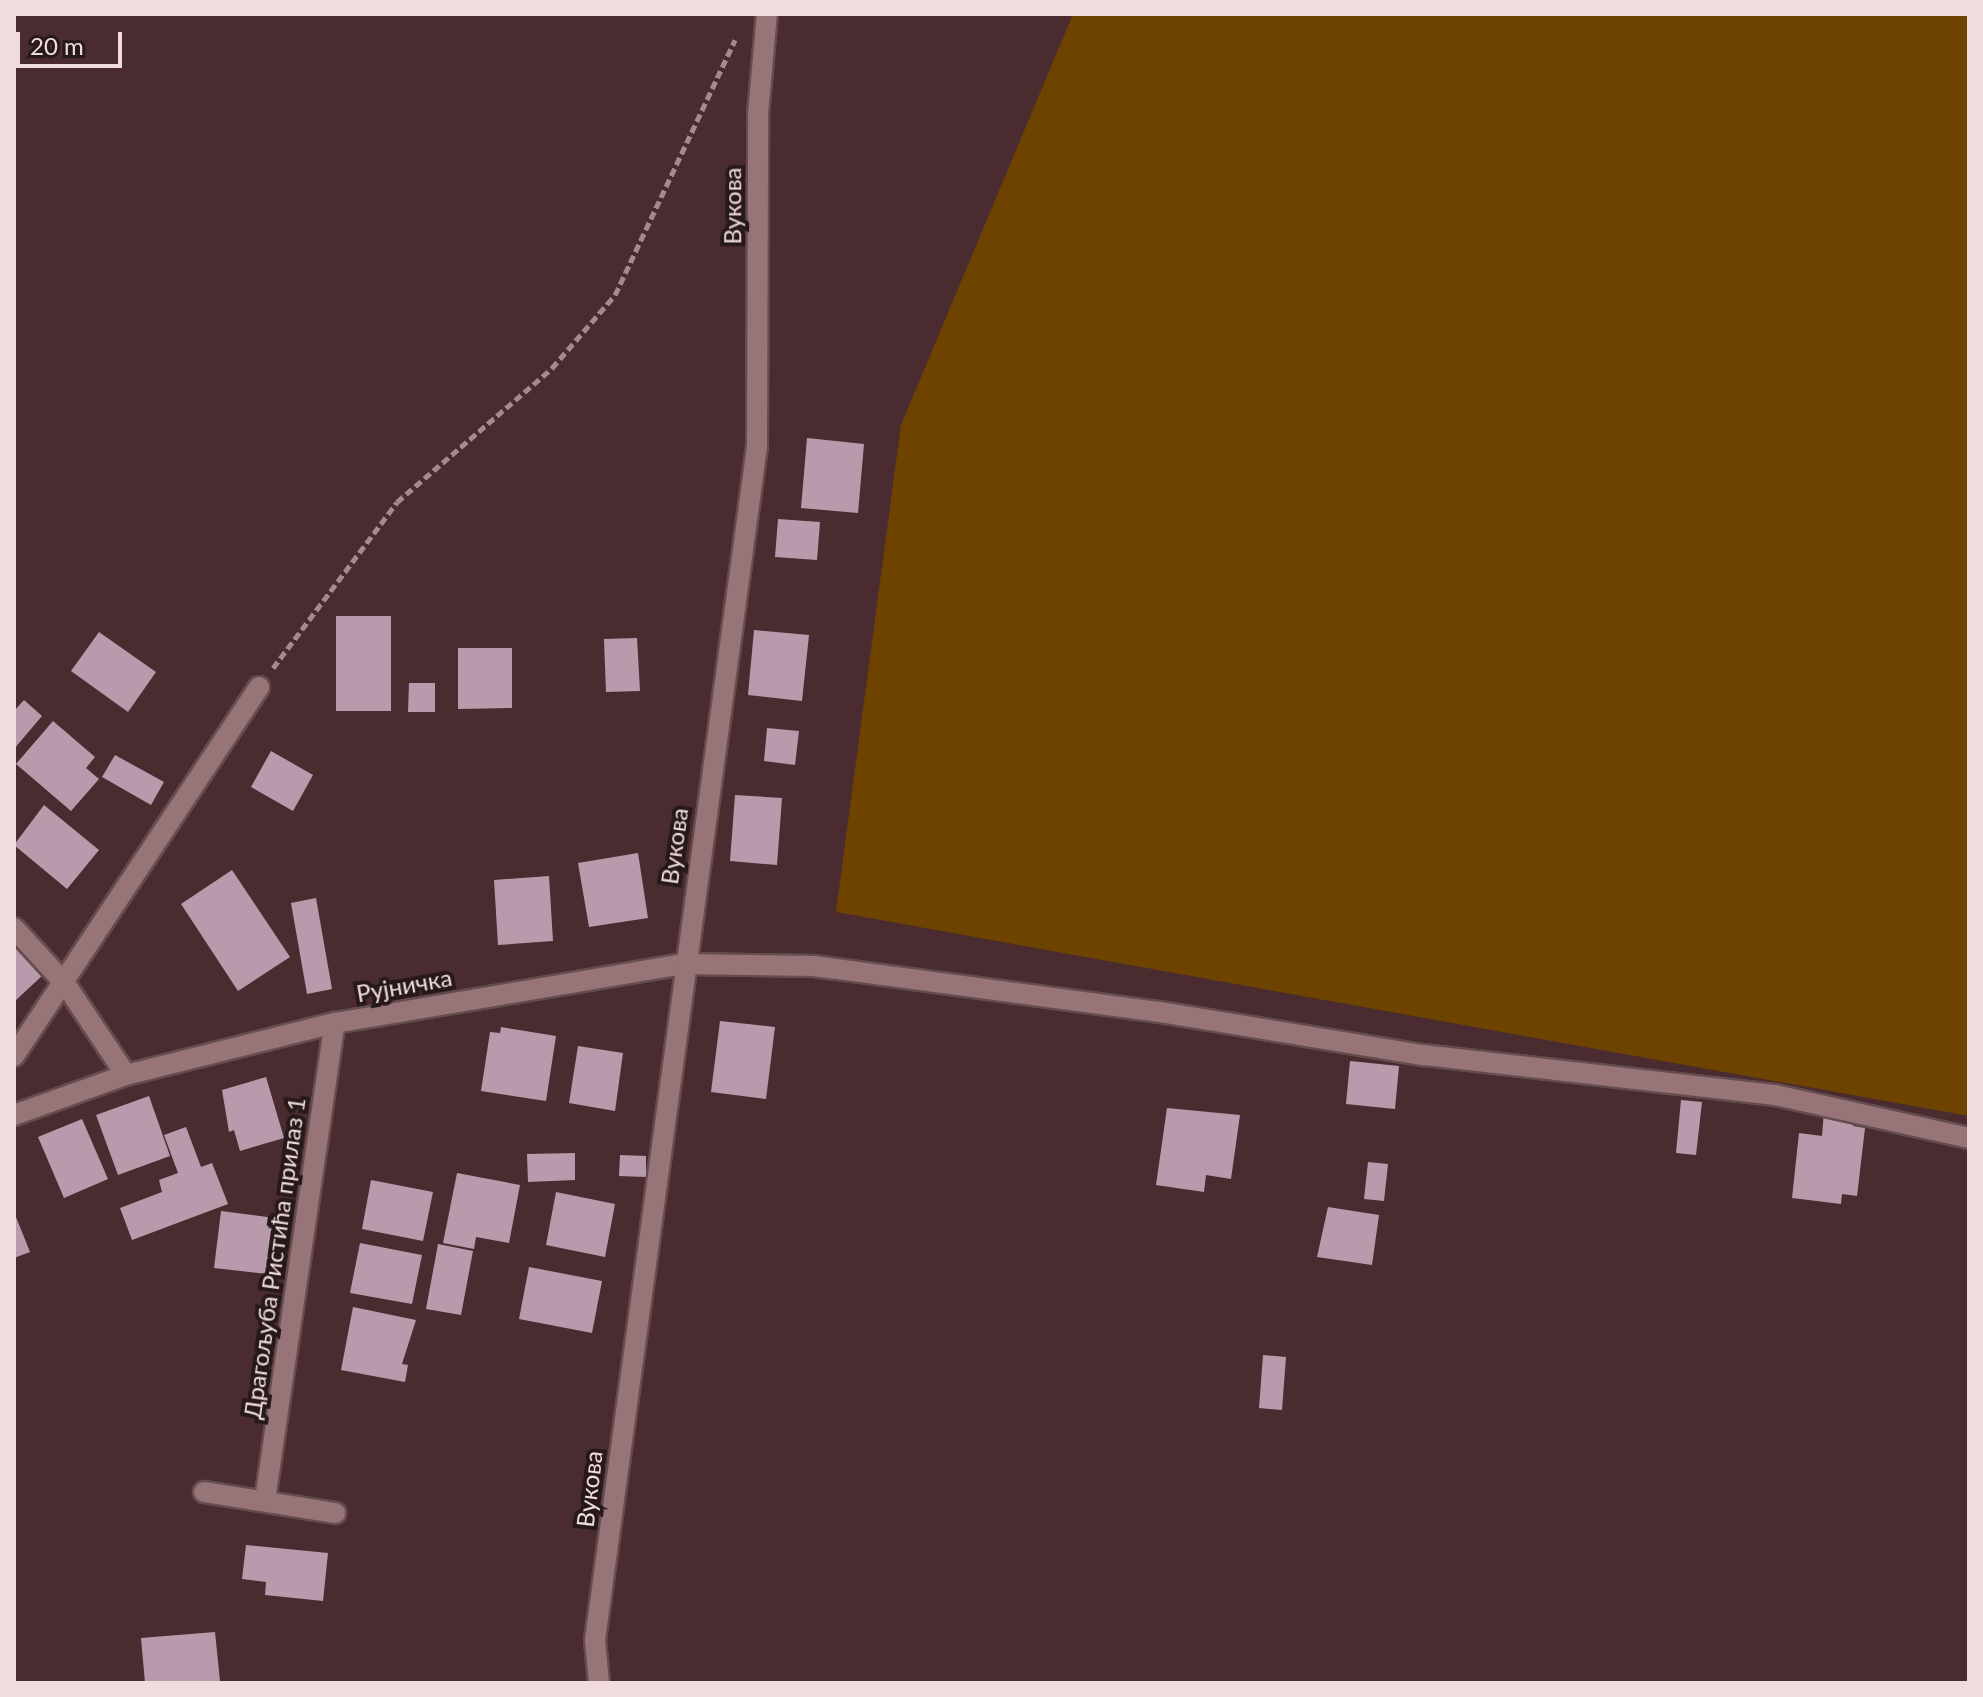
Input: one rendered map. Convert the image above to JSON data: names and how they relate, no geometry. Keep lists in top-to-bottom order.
{
  "streets": {
    "street": ["Вукова", "Рујничка", "Драгољуба Ристића прилаз 1"]
  },
  "crossings": [
    ["Вукова", "Рујничка"],
    ["Рујничка", "Драгољуба Ристића прилаз 1"]
  ],
  "scale_bar": "20 m"
}
